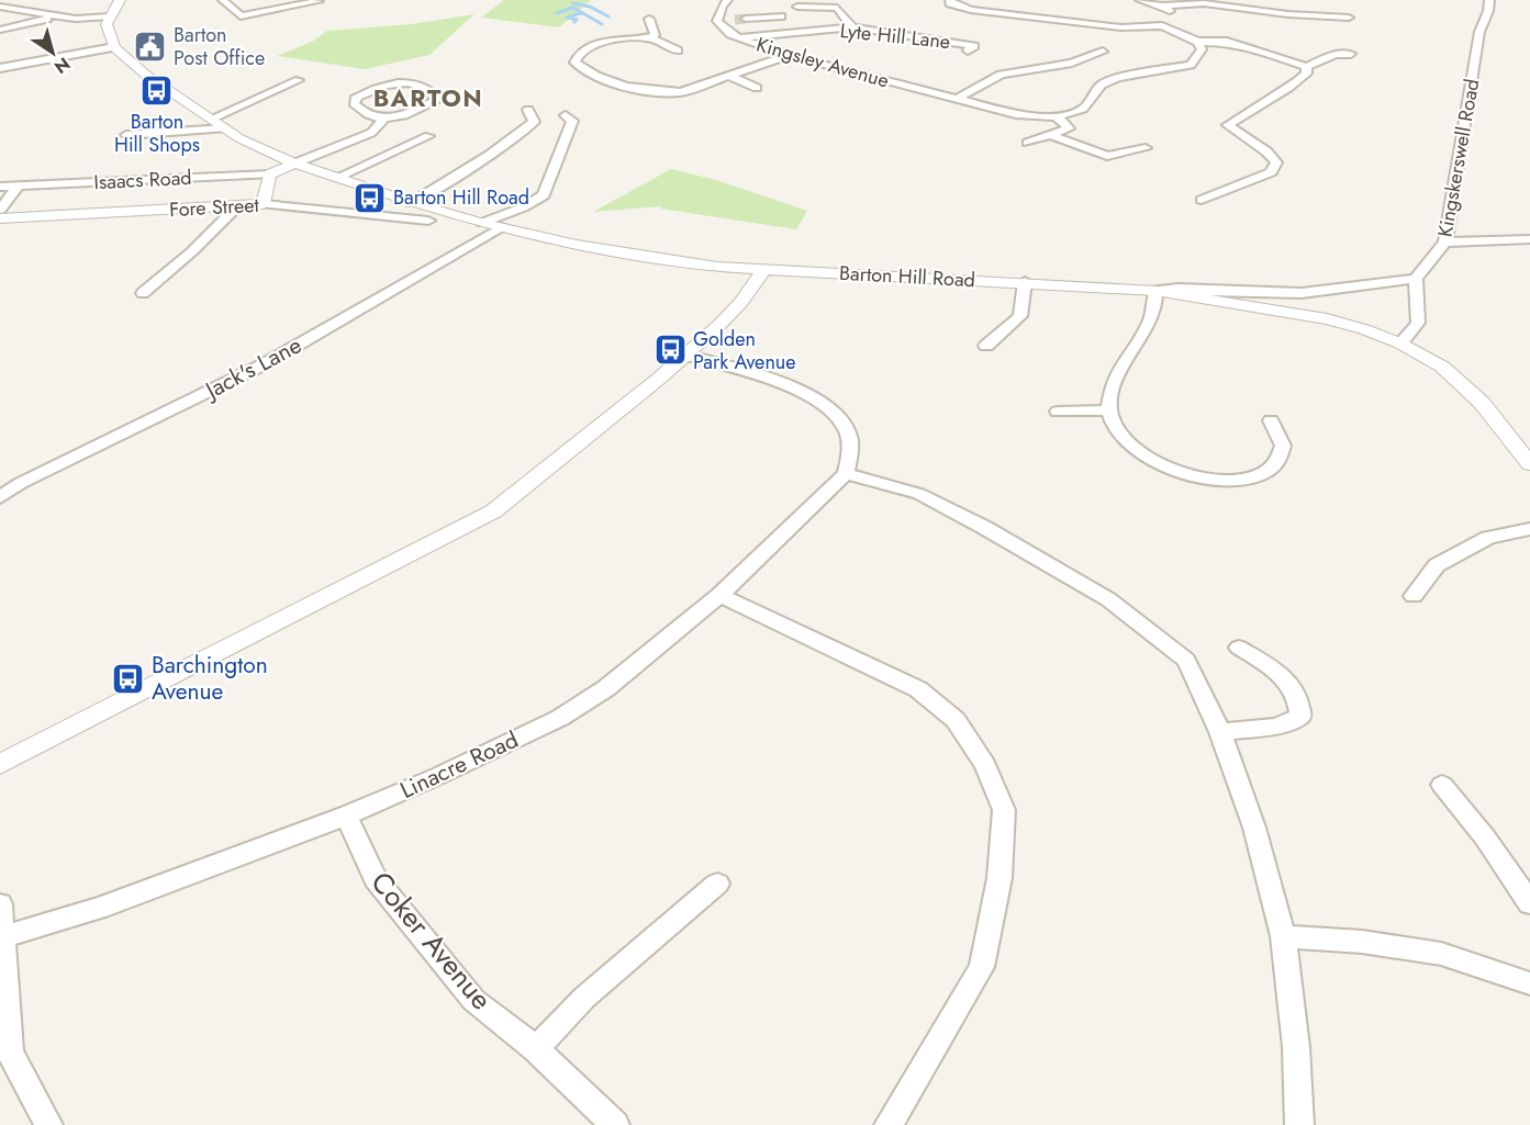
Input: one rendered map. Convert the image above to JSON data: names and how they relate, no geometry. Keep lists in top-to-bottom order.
{
  "streets": {
    "street": [
      "Lyte Hill Lane",
      "Kingsley Avenue",
      "Kingskerswell Road",
      "Isaacs Road",
      "Fore Street",
      "Barton Hill Road",
      "Jack's Lane",
      "Linacre Road",
      "Coker Avenue"
    ]
  },
  "crossings": [
    ["Lyte Hill Lane", "Kingsley Avenue"],
    ["Isaacs Road", "Barton Hill Road"],
    ["Barton Hill Road", "Jack's Lane"],
    ["Linacre Road", "Coker Avenue"]
  ],
  "districts": ["BARTON"],
  "places": {
    "public building": ["Barton Post Office"],
    "bus stop": [
      "Barton Hill Shops",
      "Barton Hill Road",
      "Golden Park Avenue",
      "Barchington Avenue"
    ]
  },
  "north": "bottom right"
}
